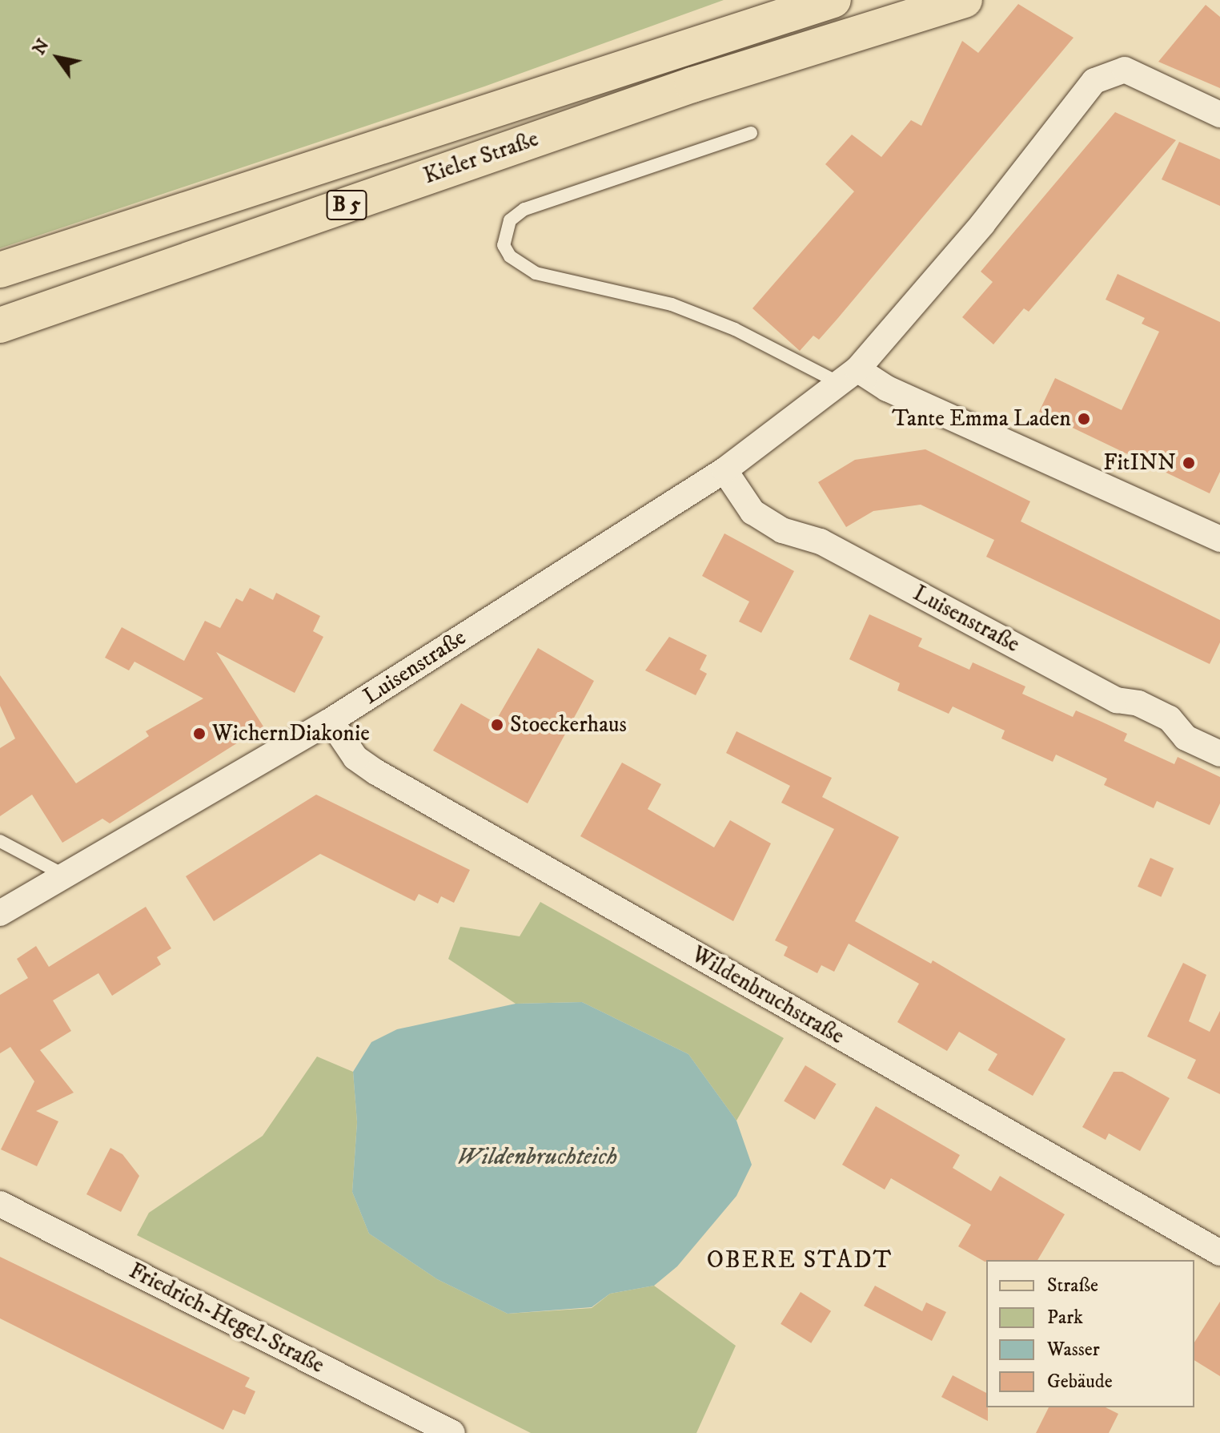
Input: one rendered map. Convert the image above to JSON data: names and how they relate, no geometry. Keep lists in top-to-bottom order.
{
  "streets": {
    "main road": ["Kieler Straße", "B 5"],
    "street": ["Luisenstraße", "Wildenbruchstraße", "Friedrich-Hegel-Straße"]
  },
  "crossings": [
    ["Luisenstraße", "Wildenbruchstraße"]
  ],
  "districts": ["OBERE STADT"],
  "water": ["Wildenbruchteich"],
  "places": [
    "Tante Emma Laden",
    "FitINN",
    "Stoeckerhaus",
    "WichernDiakonie"
  ],
  "legend": [
    "Straße",
    "Park",
    "Wasser",
    "Gebäude"
  ],
  "north": "top left"
}
